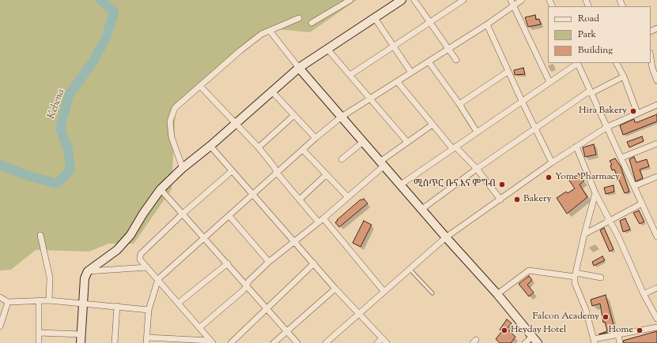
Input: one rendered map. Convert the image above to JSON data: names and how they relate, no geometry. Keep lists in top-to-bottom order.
{
  "water": ["Kebena"],
  "places": [
    "Hira Bakery",
    "Yome Pharmacy",
    "ሚስጥር ቡና እና ምግብ",
    "Bakery",
    "Falcon Academy",
    "Heyday Hotel",
    "Home"
  ],
  "legend": ["Road", "Park", "Building"]
}
